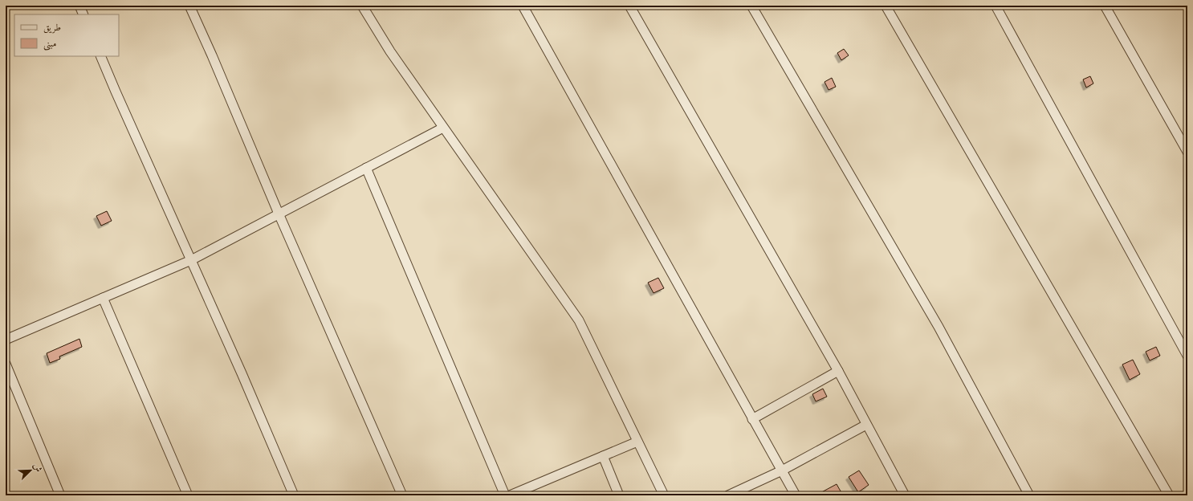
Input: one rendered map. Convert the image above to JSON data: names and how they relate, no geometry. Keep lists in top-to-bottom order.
{
  "legend": ["طريق", "مبنى"],
  "north": "top right"
}
